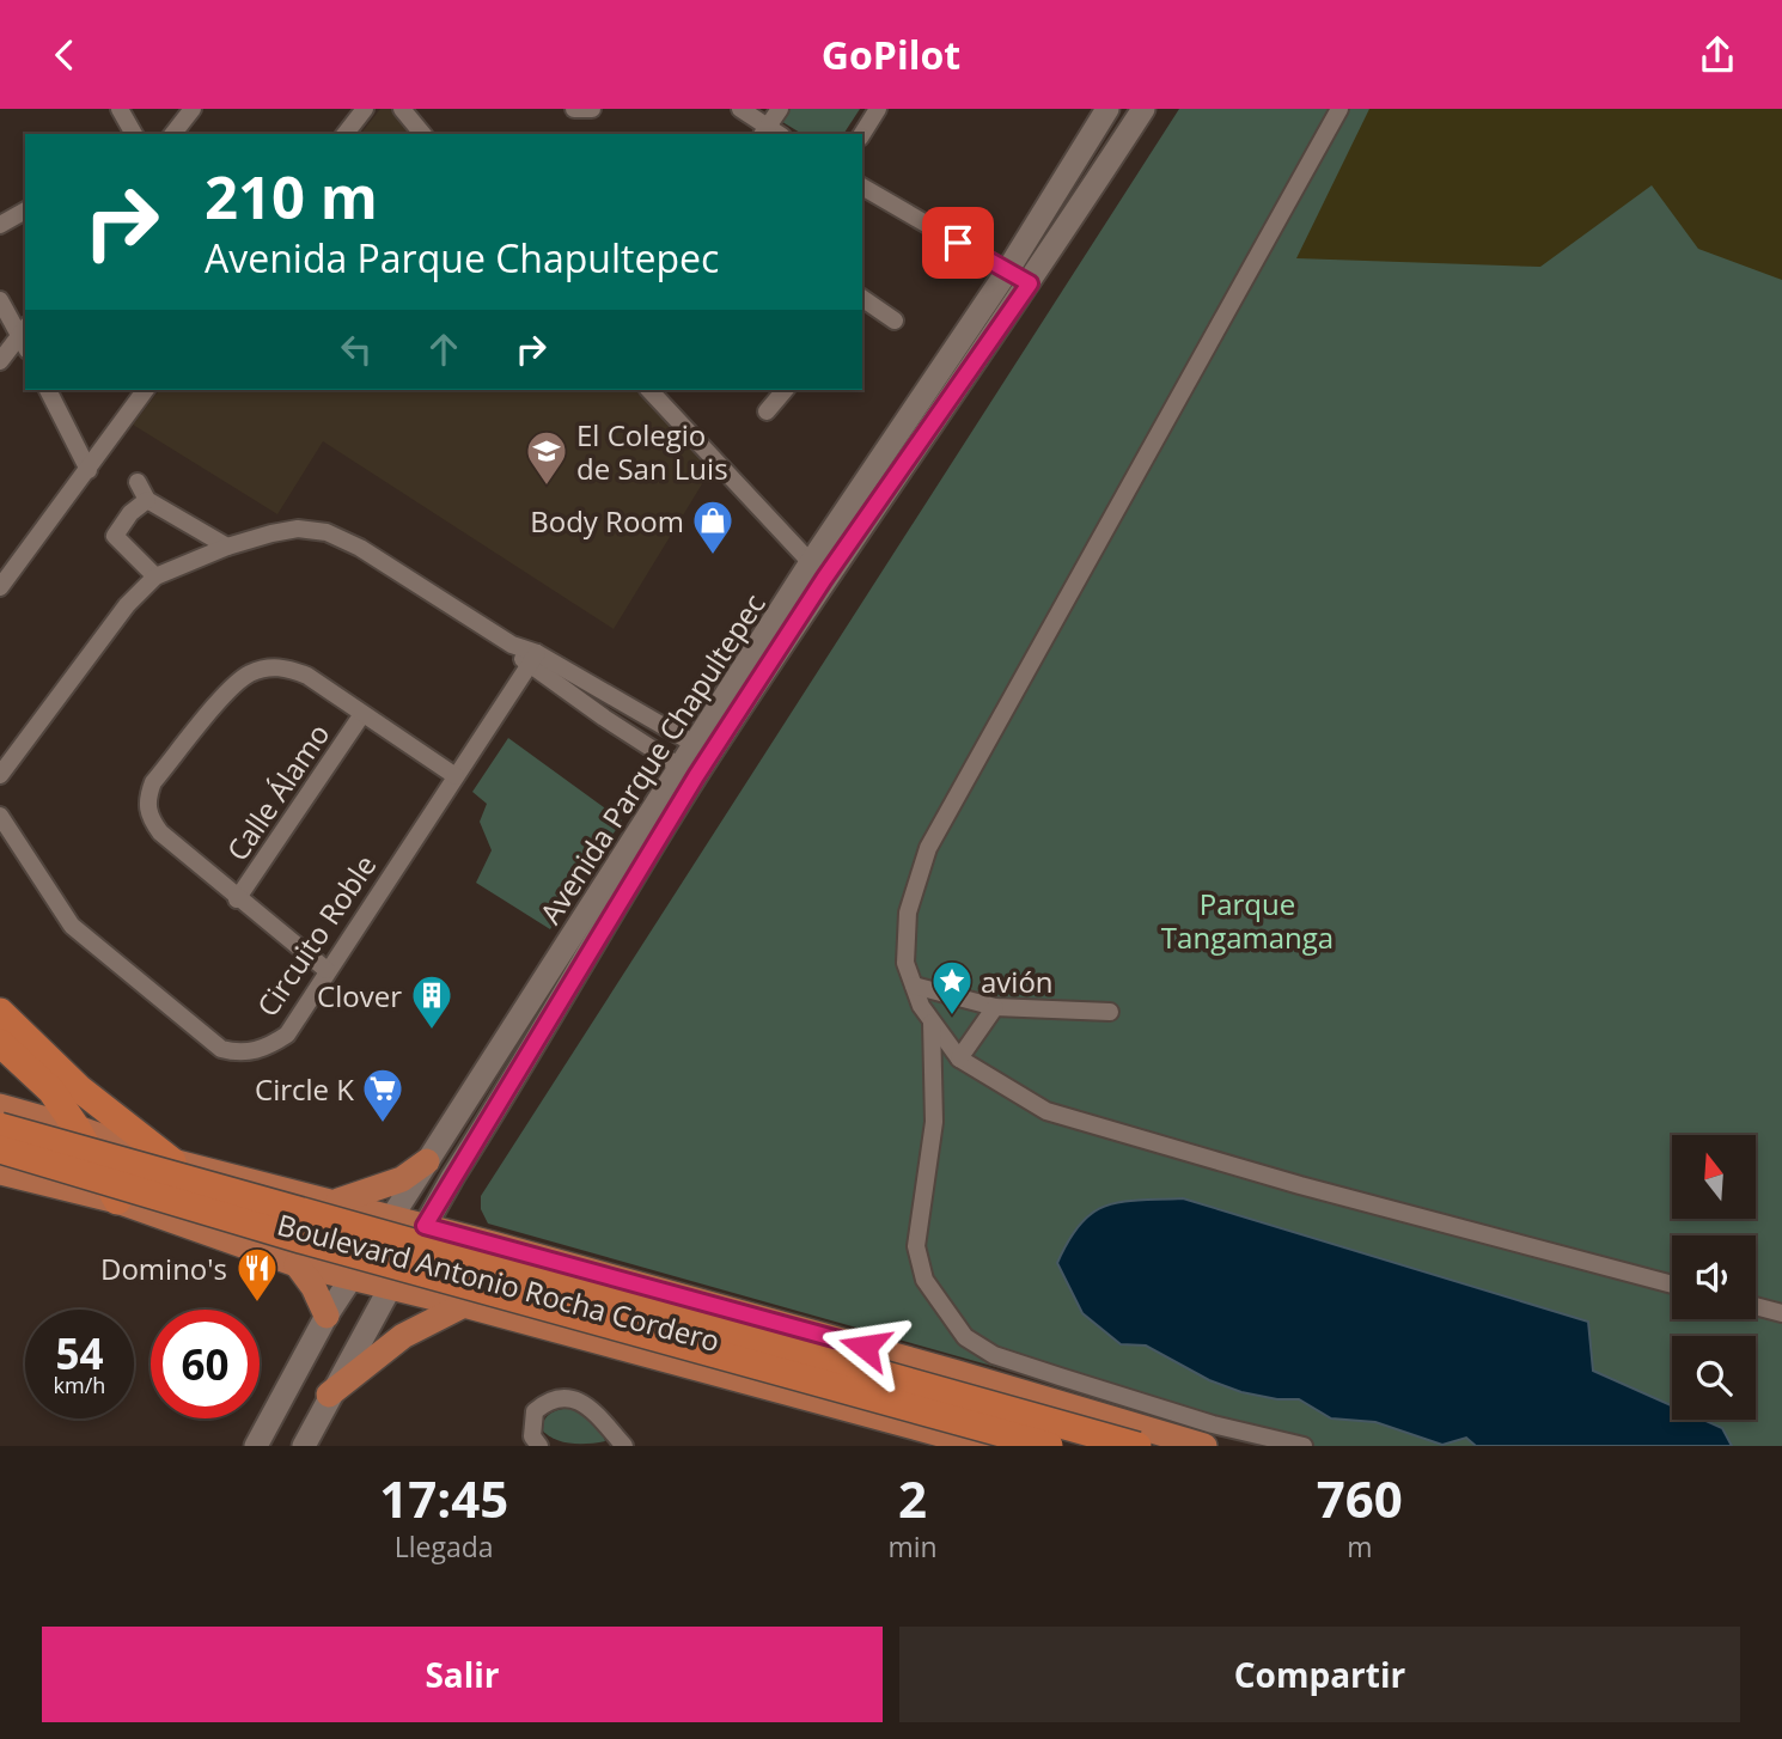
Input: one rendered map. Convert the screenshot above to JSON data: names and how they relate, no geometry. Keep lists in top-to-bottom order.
{
  "streets": {
    "main road": ["Avenida Parque Chapultepec", "Boulevard Antonio Rocha Cordero"],
    "street": ["Calle Álamo", "Circuito Roble"]
  },
  "crossings": [
    ["Avenida Parque Chapultepec", "Boulevard Antonio Rocha Cordero"]
  ],
  "parks": ["Parque Tangamanga"],
  "places": {
    "school or university": ["El Colegio de San Luis"],
    "shop": ["Body Room"],
    "place": ["avión"],
    "building": ["Clover"],
    "supermarket": ["Circle K"],
    "restaurant": ["Domino's"]
  },
  "north": "top",
  "page": {
    "header": "GoPilot",
    "turn": ["210 m", "Avenida Parque Chapultepec"],
    "speed": "54 km/h",
    "limit": "60",
    "eta": [
      "17:45",
      "Llegada",
      "2",
      "min",
      "760",
      "m"
    ],
    "buttons": ["Salir", "Compartir"]
  }
}
